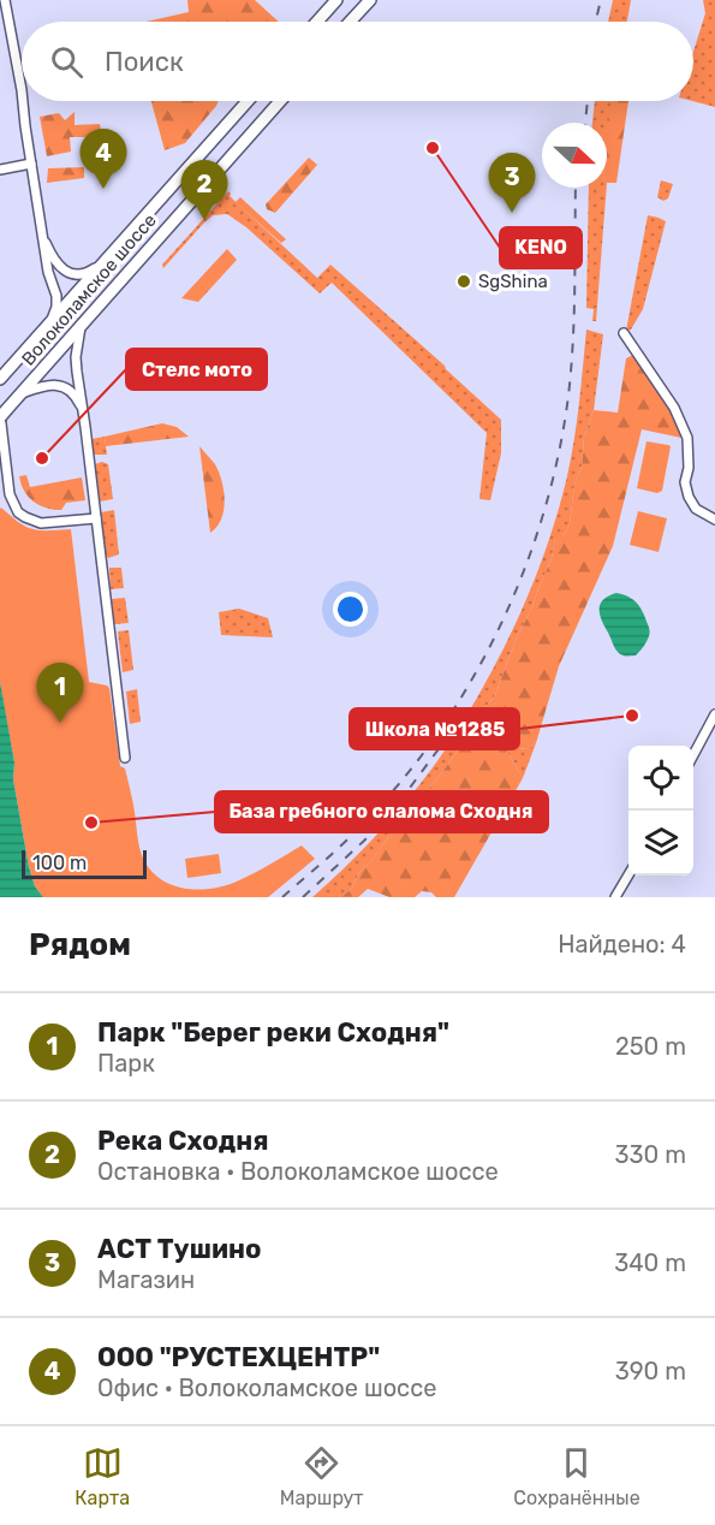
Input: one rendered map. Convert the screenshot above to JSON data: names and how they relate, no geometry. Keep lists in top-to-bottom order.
{
  "streets": {
    "main road": ["Волоколамское шоссе"]
  },
  "places": [
    "KENO",
    "SgShina",
    "Стелс мото",
    "Школа №1285",
    "База гребного слалома Сходня"
  ],
  "scale_bar": "100 m",
  "north": "right",
  "page": {
    "search": "Поиск",
    "pins": [
      "4",
      "3",
      "2",
      "1"
    ],
    "scale": "100 m",
    "heading": ["Рядом", "Найдено: 4"],
    "list": [
      {
        "mark": "1",
        "name": "Парк \"Берег реки Сходня\"",
        "note": "Парк",
        "value": "250 m"
      },
      {
        "mark": "2",
        "name": "Река Сходня",
        "note": "Остановка · Волоколамское шоссе",
        "value": "330 m"
      },
      {
        "mark": "3",
        "name": "АСТ Тушино",
        "note": "Магазин",
        "value": "340 m"
      },
      {
        "mark": "4",
        "name": "ООО \"РУСТЕХЦЕНТР\"",
        "note": "Офис · Волоколамское шоссе",
        "value": "390 m"
      }
    ],
    "nav": ["Карта", "Маршрут", "Сохранённые"]
  }
}
